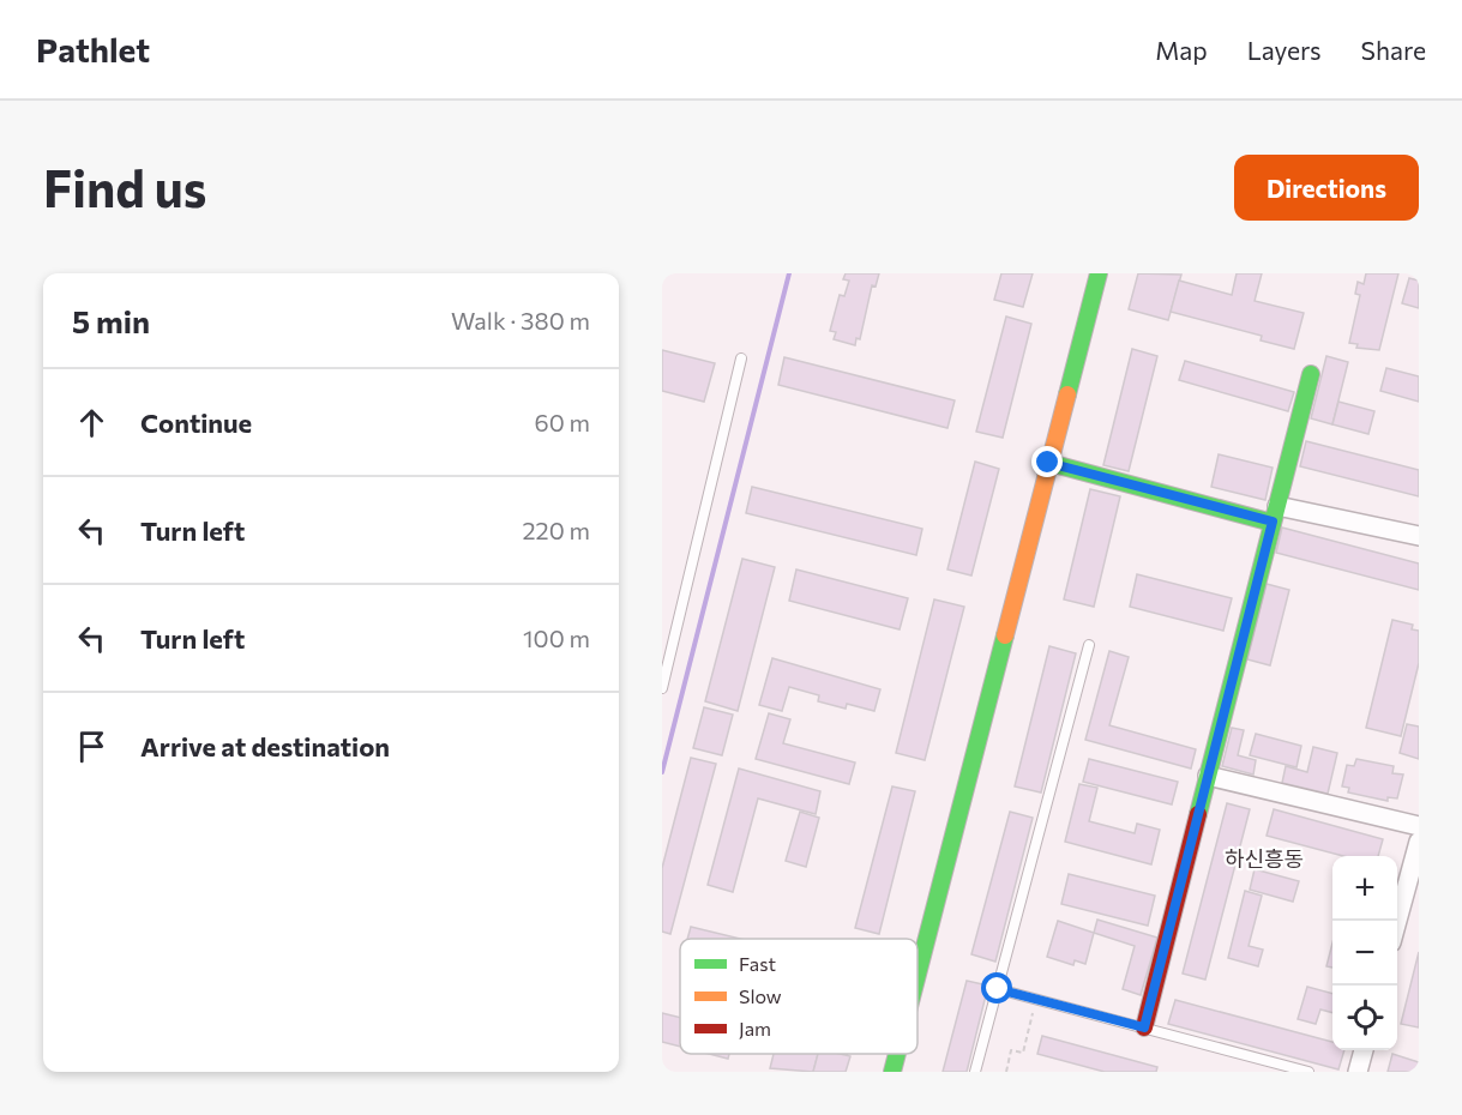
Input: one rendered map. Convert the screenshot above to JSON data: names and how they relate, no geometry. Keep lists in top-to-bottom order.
{
  "districts": ["하신흥동"],
  "legend": ["Fast", "Slow", "Jam"],
  "page": {
    "header": "Pathlet",
    "nav": ["Map", "Layers", "Share"],
    "buttons": "Directions",
    "title": "Find us",
    "heading": ["5 min", "Walk · 380 m"],
    "list": [
      ["Continue", "60 m"],
      ["Turn left", "220 m"],
      ["Turn left", "100 m"],
      "Arrive at destination"
    ],
    "map_buttons": ["+", "−"]
  }
}
